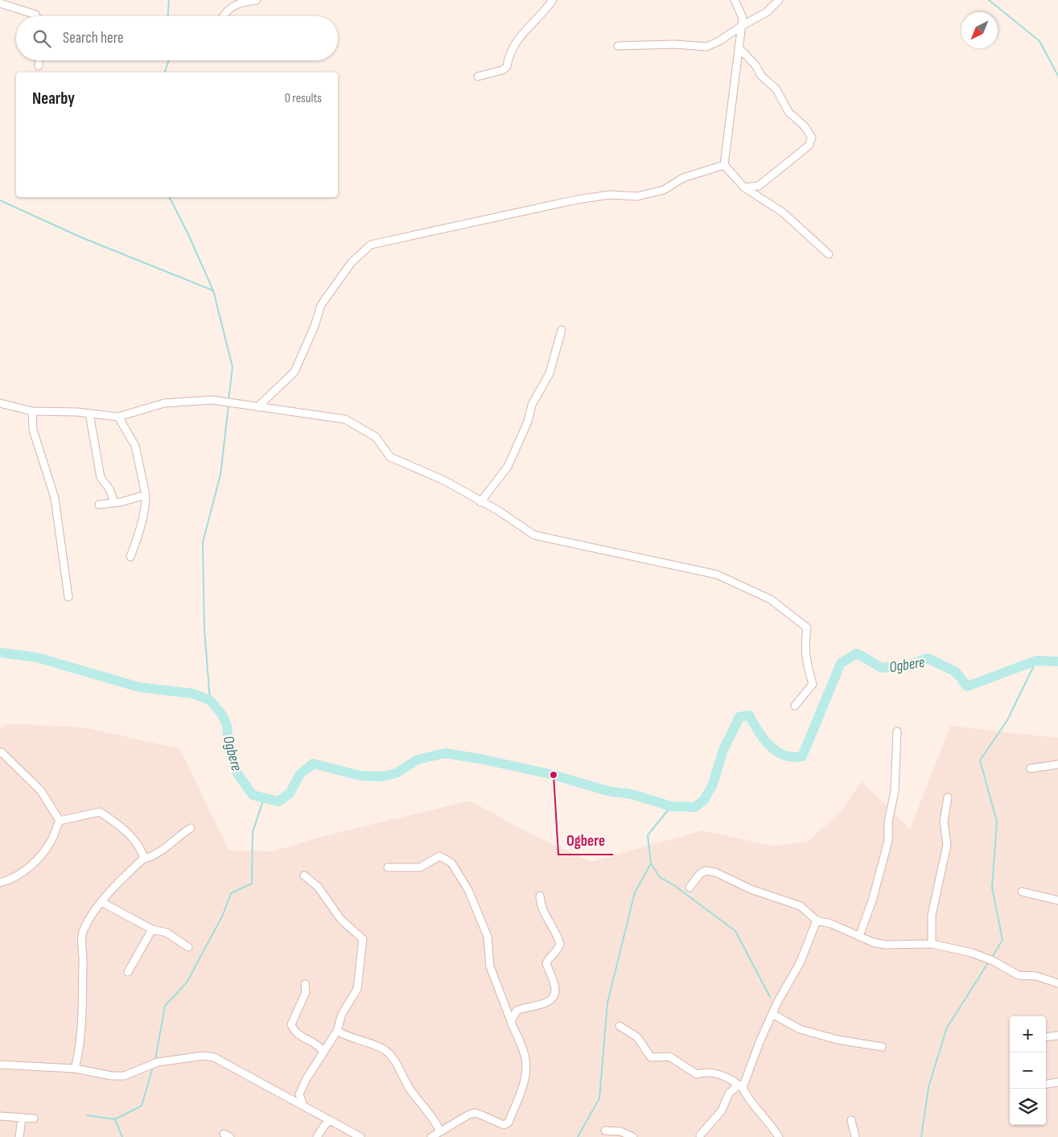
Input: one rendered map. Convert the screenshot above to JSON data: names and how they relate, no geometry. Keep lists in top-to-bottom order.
{
  "water": ["Ogbere"],
  "places": ["Ogbere"],
  "north": "bottom left",
  "page": {
    "search": "Search here",
    "heading": ["Nearby", "0 results"],
    "map_buttons": ["+", "−"]
  }
}
